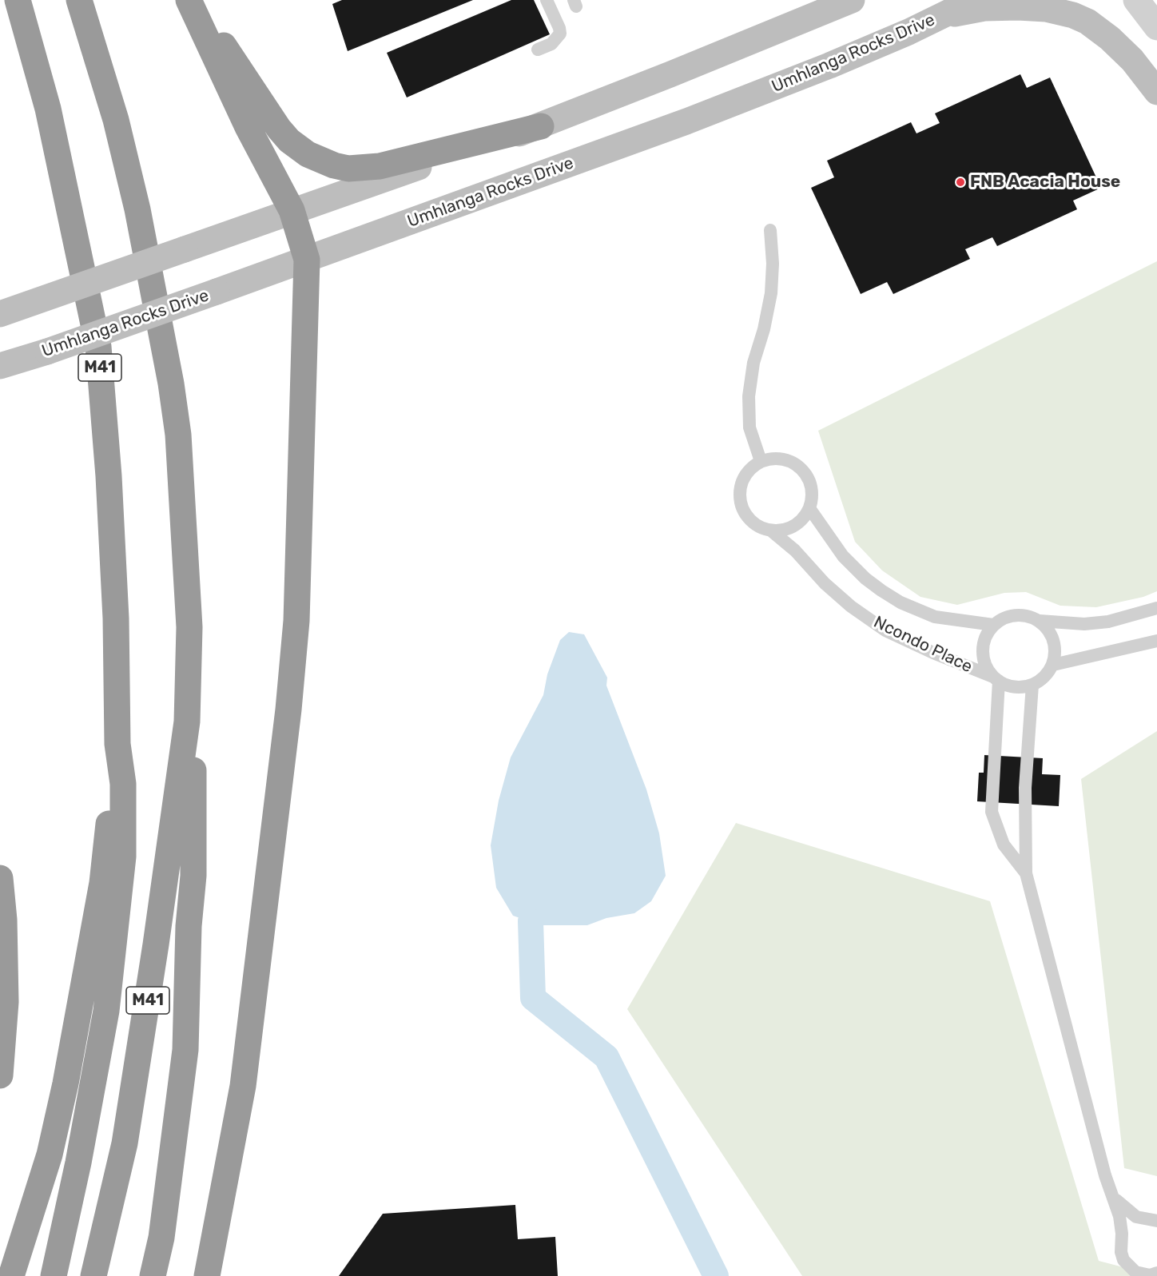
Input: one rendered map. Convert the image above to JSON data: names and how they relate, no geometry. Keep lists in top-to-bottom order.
{
  "streets": {
    "highway": ["M41"],
    "main road": ["Umhlanga Rocks Drive"],
    "lane": ["Ncondo Place"]
  },
  "places": ["FNB Acacia House"]
}
